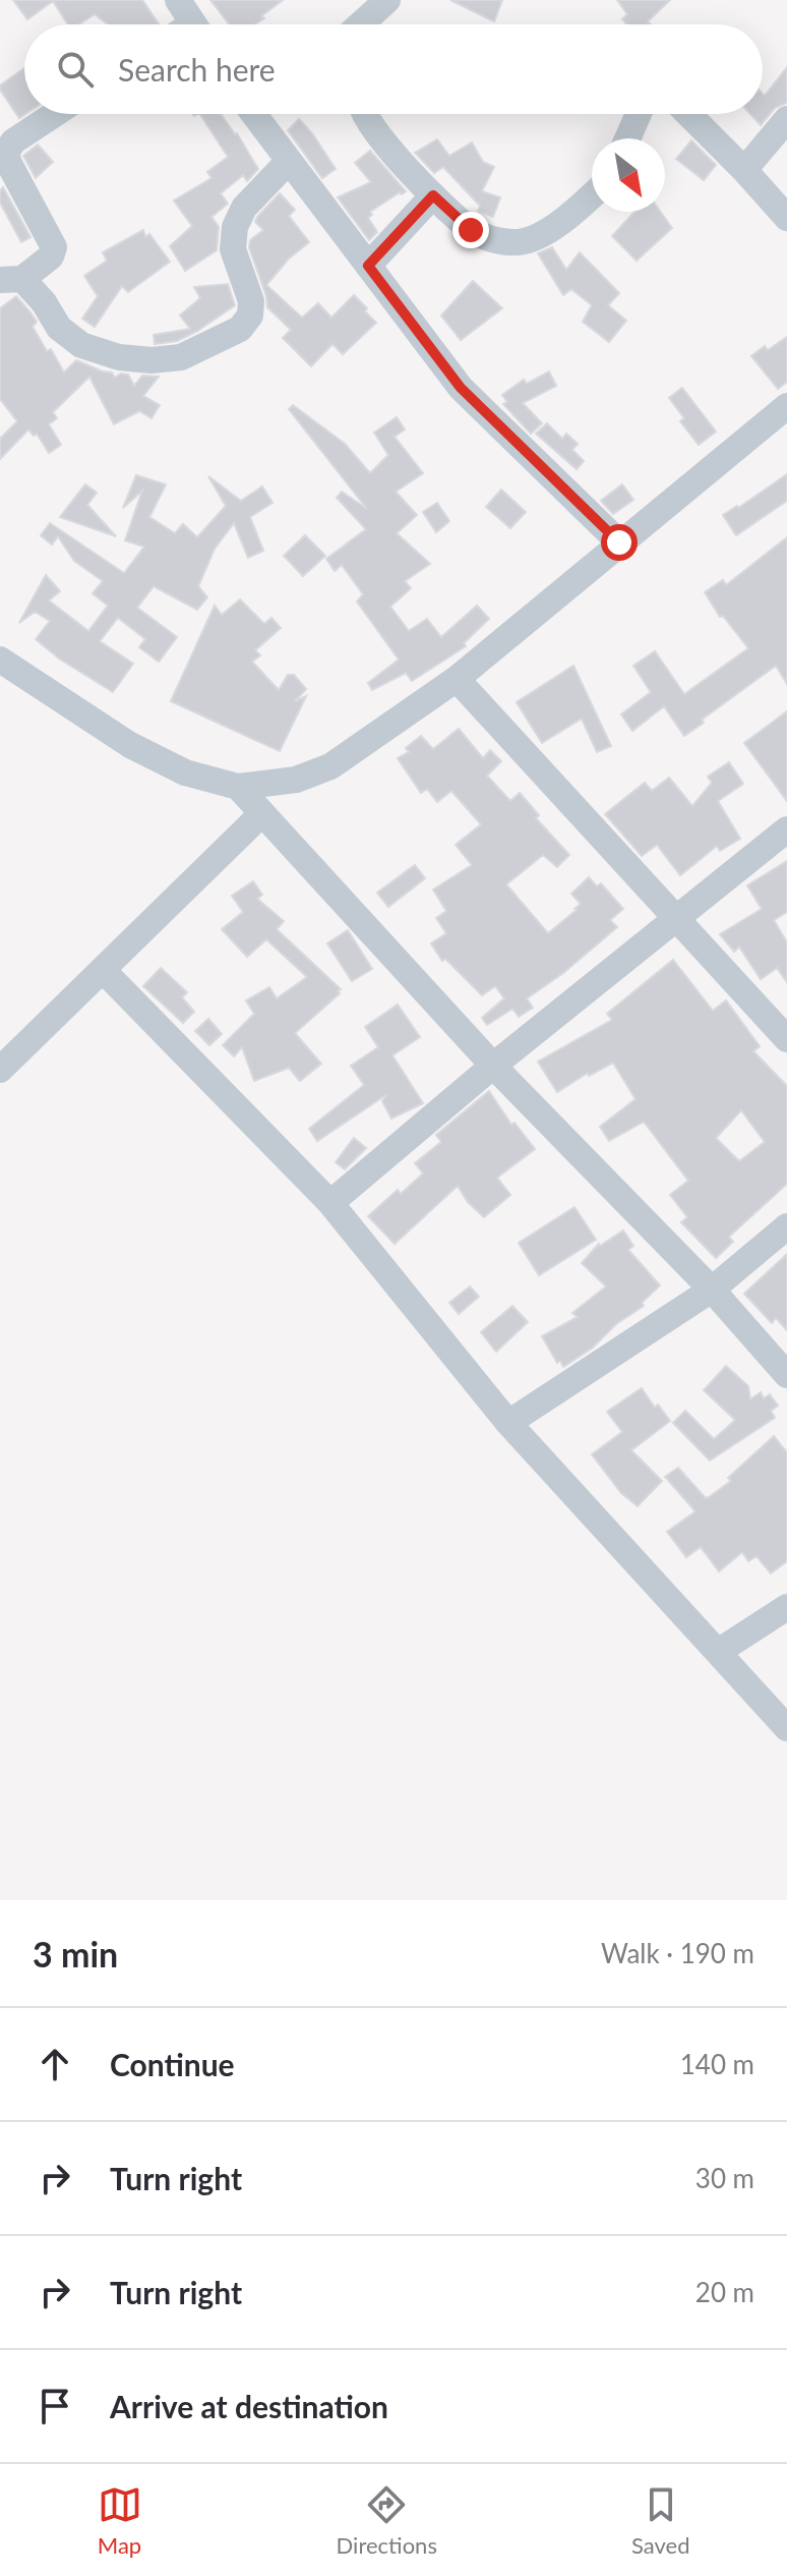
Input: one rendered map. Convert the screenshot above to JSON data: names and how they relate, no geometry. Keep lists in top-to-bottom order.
{
  "north": "bottom right",
  "page": {
    "search": "Search here",
    "heading": ["3 min", "Walk · 190 m"],
    "list": [
      ["Continue", "140 m"],
      ["Turn right", "30 m"],
      ["Turn right", "20 m"],
      "Arrive at destination"
    ],
    "nav": ["Map", "Directions", "Saved"]
  }
}
